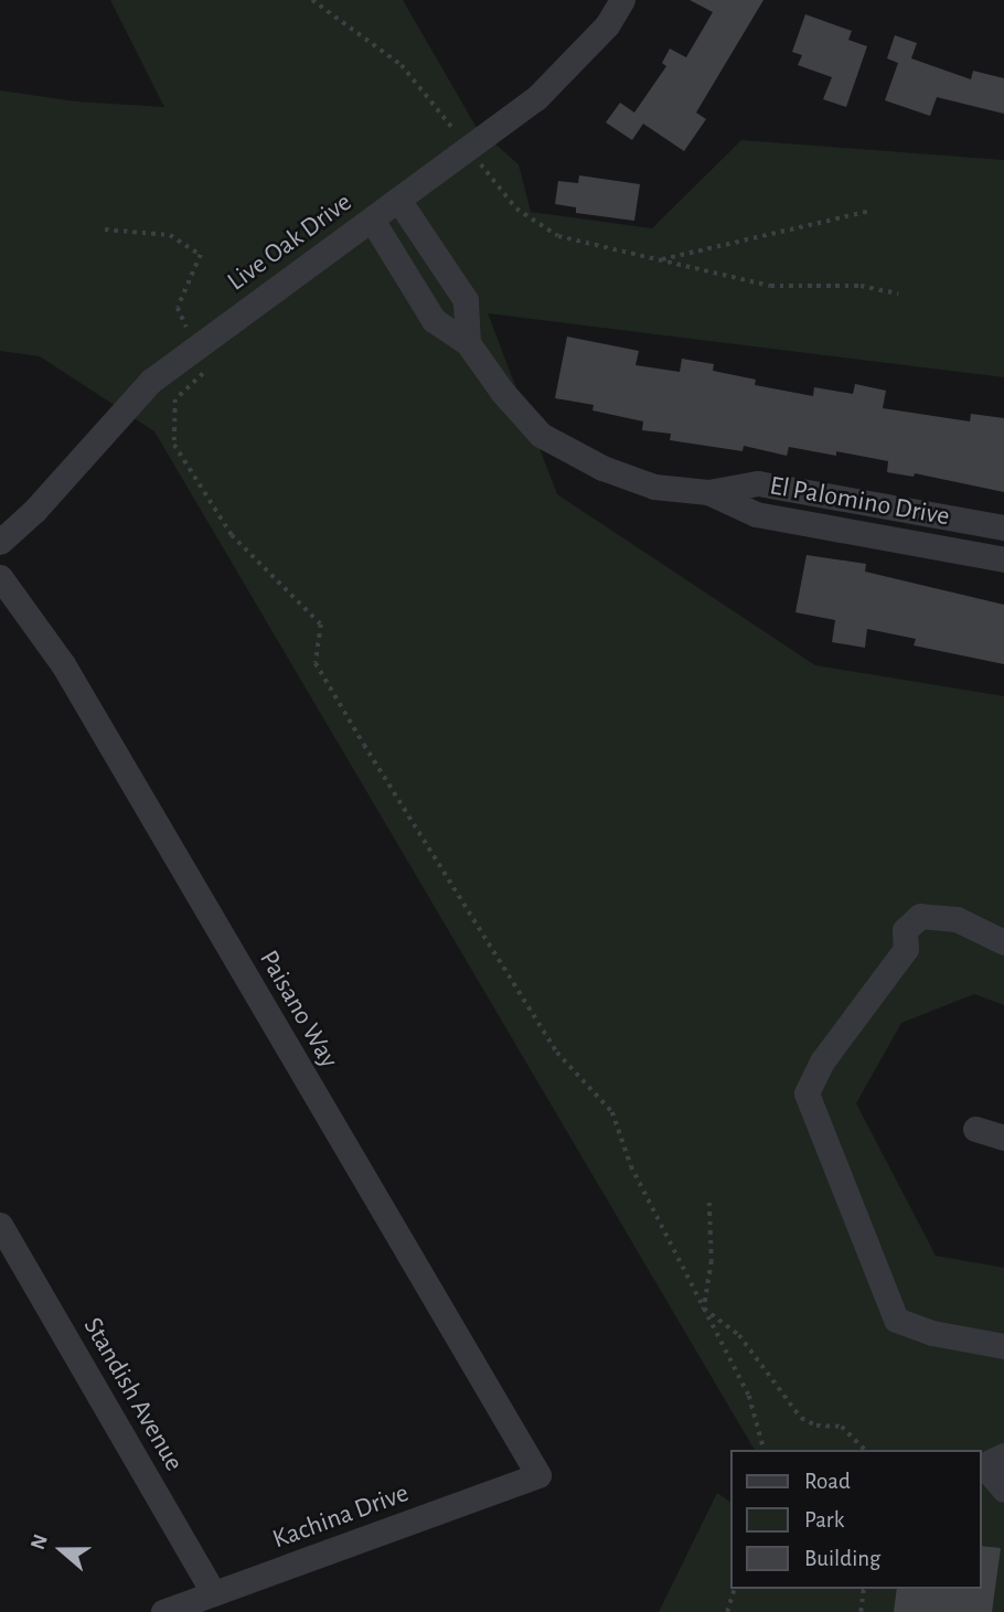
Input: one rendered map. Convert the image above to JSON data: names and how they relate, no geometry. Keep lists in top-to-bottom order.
{
  "streets": {
    "street": [
      "Live Oak Drive",
      "El Palomino Drive",
      "Paisano Way",
      "Standish Avenue",
      "Kachina Drive"
    ]
  },
  "crossings": [
    ["Live Oak Drive", "El Palomino Drive"],
    ["Paisano Way", "Kachina Drive"],
    ["Standish Avenue", "Kachina Drive"]
  ],
  "legend": ["Road", "Park", "Building"],
  "north": "left"
}
